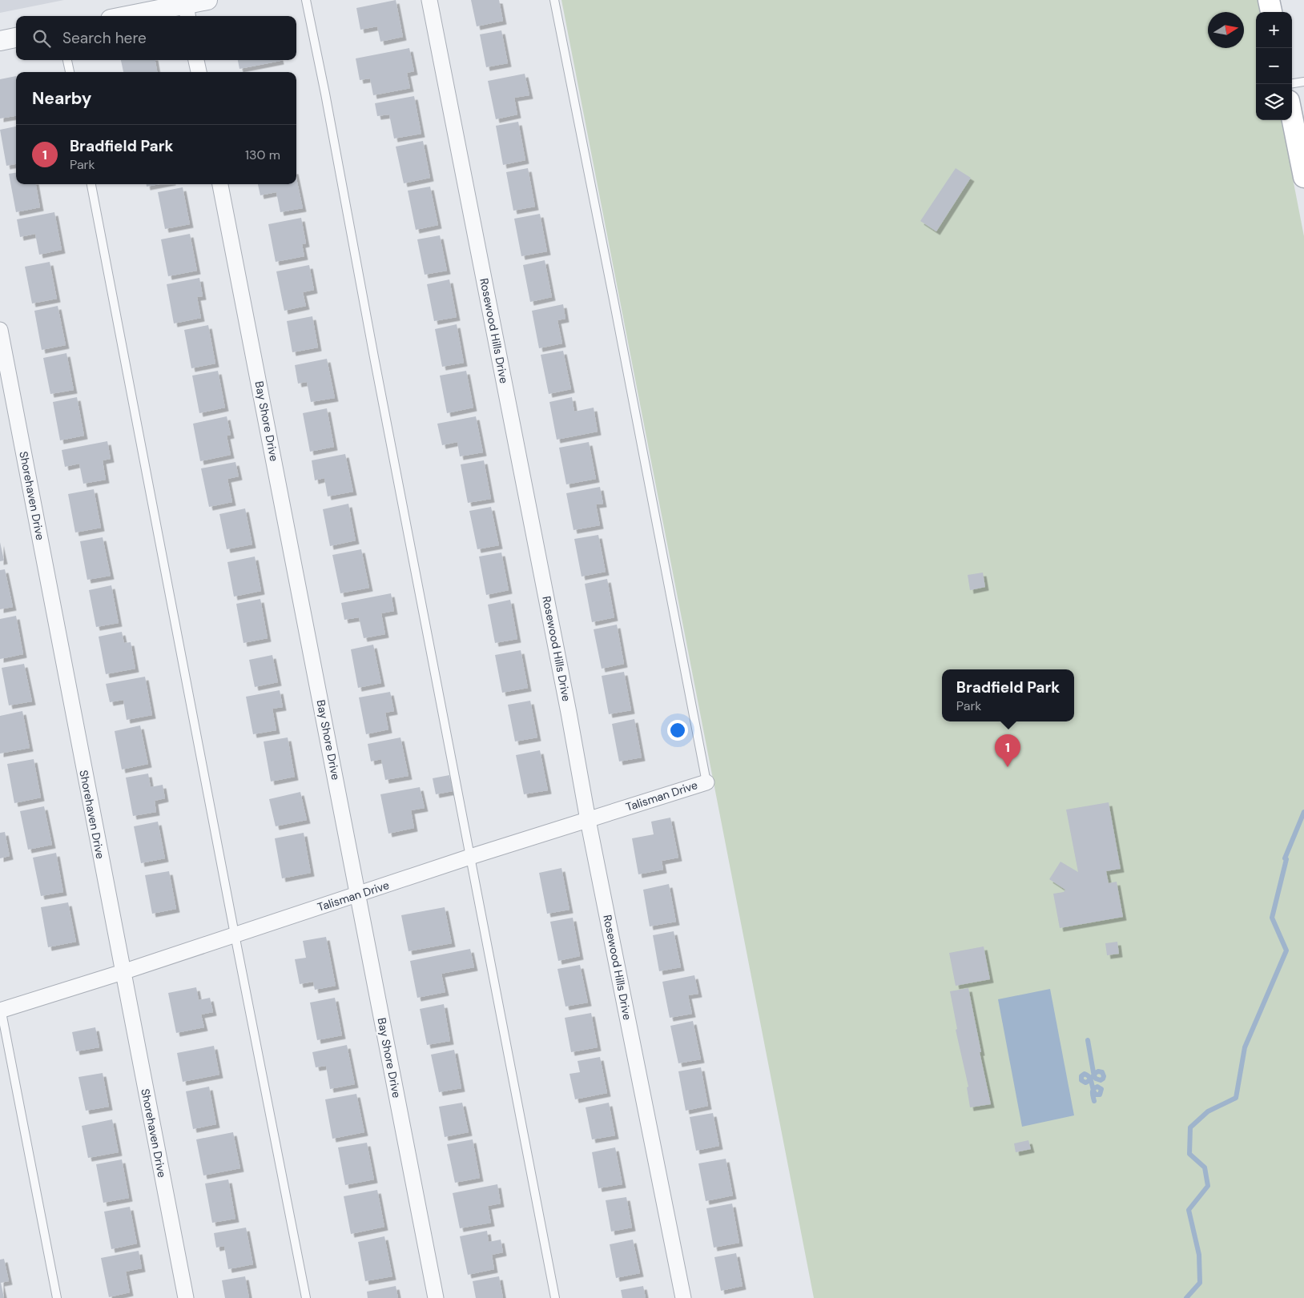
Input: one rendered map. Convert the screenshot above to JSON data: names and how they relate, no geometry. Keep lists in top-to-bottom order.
{
  "streets": {
    "street": [
      "Rosewood Hills Drive",
      "Bay Shore Drive",
      "Shorehaven Drive",
      "Talisman Drive"
    ]
  },
  "crossings": [
    ["Rosewood Hills Drive", "Talisman Drive"],
    ["Bay Shore Drive", "Talisman Drive"],
    ["Shorehaven Drive", "Talisman Drive"]
  ],
  "north": "right",
  "page": {
    "map_buttons": ["+", "−"],
    "search": "Search here",
    "heading": "Nearby",
    "list": [
      {
        "mark": "1",
        "name": "Bradfield Park",
        "note": "Park",
        "value": "130 m"
      }
    ],
    "popup": ["Bradfield Park", "Park"],
    "pins": "1"
  }
}
